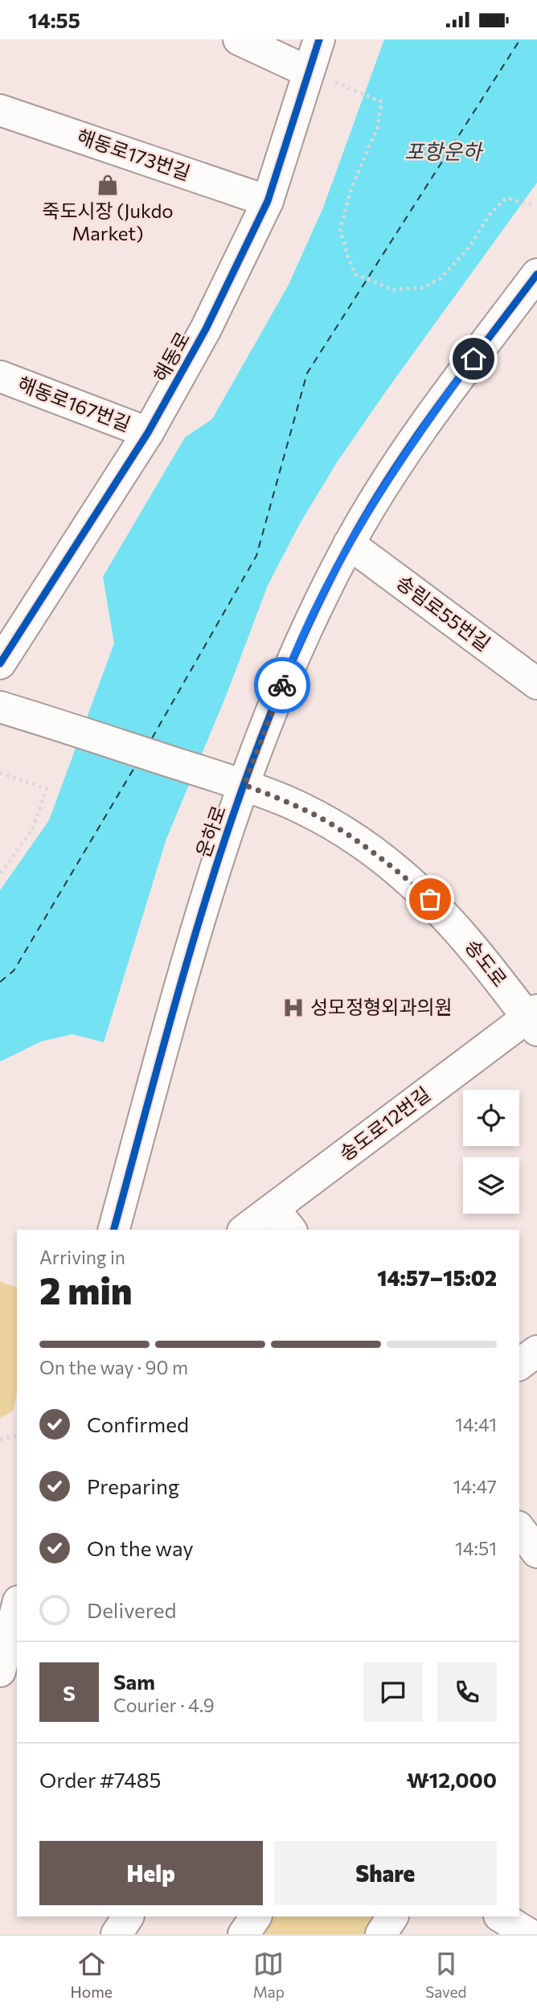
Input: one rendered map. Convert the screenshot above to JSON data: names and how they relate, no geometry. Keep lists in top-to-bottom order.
{
  "streets": {
    "street": [
      "해동로173번길",
      "해동로",
      "해동로167번길",
      "송림로55번길",
      "운하로",
      "송도로",
      "송도로12번길"
    ]
  },
  "crossings": [
    ["해동로173번길", "해동로"],
    ["해동로", "해동로167번길"],
    ["송림로55번길", "운하로"],
    ["운하로", "송도로"],
    ["송도로", "송도로12번길"]
  ],
  "water": ["포항운하"],
  "places": {
    "shop": ["죽도시장 (Jukdo Market)"],
    "hospital": ["성모정형외과의원"]
  },
  "page": {
    "status": "14:55",
    "heading": ["2 min", "Arriving in", "14:57–15:02"],
    "panel": [
      "Sam",
      "Courier · 4.9",
      "Order #7485",
      "₩12,000"
    ],
    "bar": "On the way · 90 m",
    "list": [
      ["Confirmed", "14:41"],
      ["Preparing", "14:47"],
      ["On the way", "14:51"],
      "Delivered"
    ],
    "round": "S",
    "buttons": ["Help", "Share"],
    "tabs": ["Home", "Map", "Saved"]
  }
}
